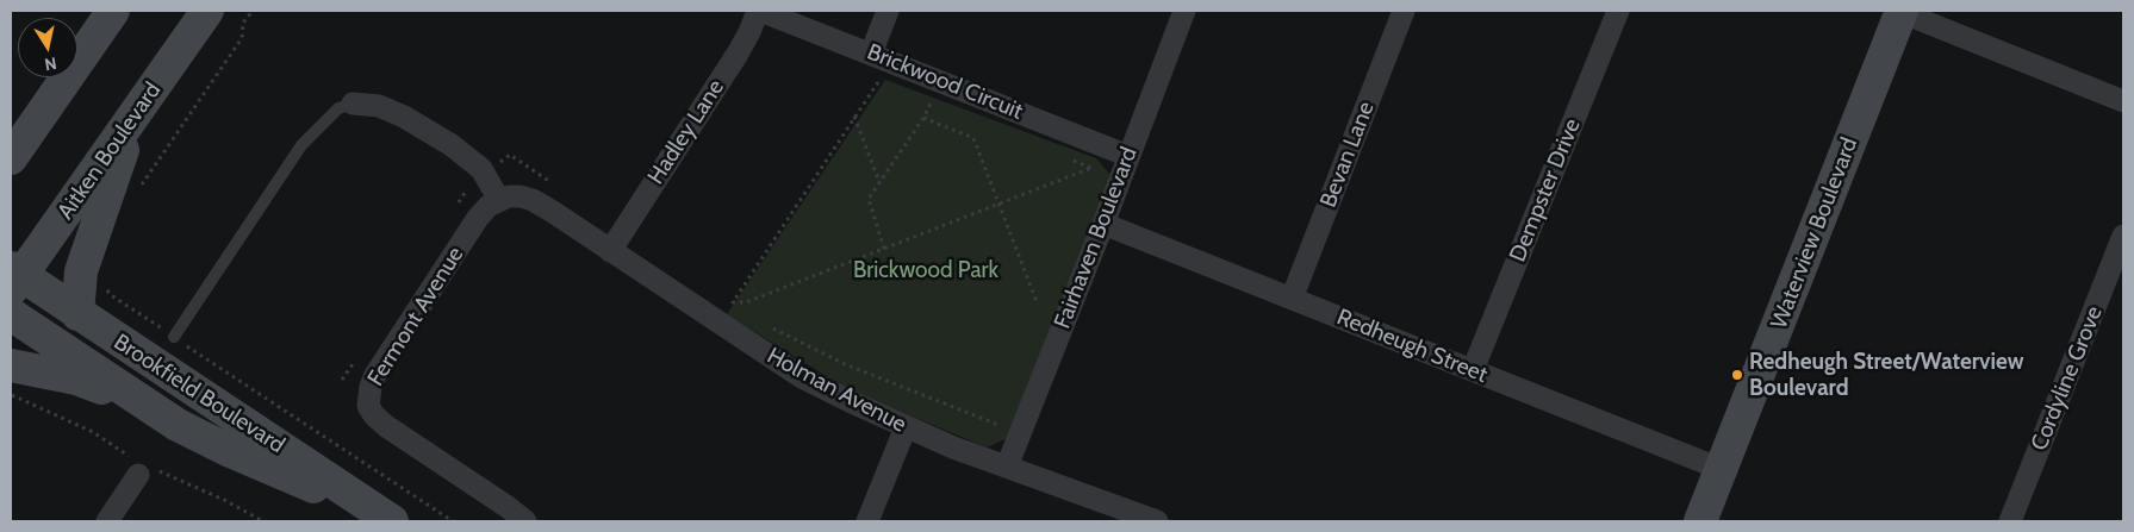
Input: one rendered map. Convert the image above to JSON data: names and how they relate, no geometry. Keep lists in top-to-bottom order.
{
  "streets": {
    "street": [
      "Brickwood Circuit",
      "Hadley Lane",
      "Aitken Boulevard",
      "Bevan Lane",
      "Dempster Drive",
      "Waterview Boulevard",
      "Fairhaven Boulevard",
      "Fermont Avenue",
      "Redheugh Street",
      "Cordyline Grove",
      "Holman Avenue",
      "Brookfield Boulevard"
    ]
  },
  "crossings": [
    ["Brickwood Circuit", "Hadley Lane"],
    ["Brickwood Circuit", "Fairhaven Boulevard"],
    ["Hadley Lane", "Holman Avenue"],
    ["Aitken Boulevard", "Brookfield Boulevard"],
    ["Bevan Lane", "Redheugh Street"],
    ["Dempster Drive", "Redheugh Street"],
    ["Waterview Boulevard", "Redheugh Street"],
    ["Fairhaven Boulevard", "Redheugh Street"],
    ["Fairhaven Boulevard", "Holman Avenue"],
    ["Fermont Avenue", "Holman Avenue"]
  ],
  "parks": ["Brickwood Park"],
  "places": ["Redheugh Street/Waterview Boulevard"],
  "north": "bottom"
}
